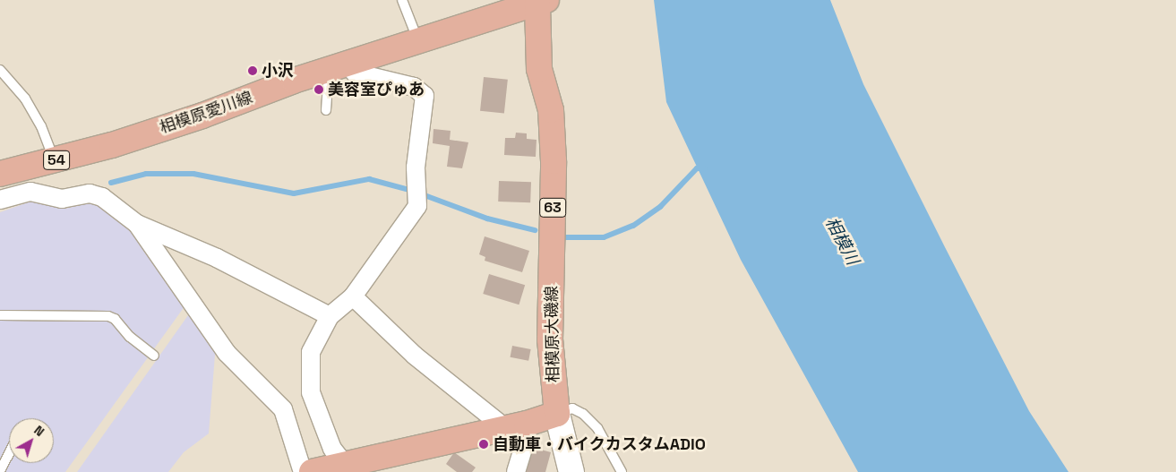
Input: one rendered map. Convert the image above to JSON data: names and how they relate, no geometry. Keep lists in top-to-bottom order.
{
  "streets": {
    "main road": [
      "相模原愛川線",
      "54",
      "63",
      "相模原大磯線"
    ]
  },
  "crossings": [
    ["相模原愛川線", "相模原大磯線"]
  ],
  "water": ["相模川"],
  "places": ["小沢", "美容室ぴゅあ", "自動車・バイクカスタムADIO"],
  "north": "top right"
}
